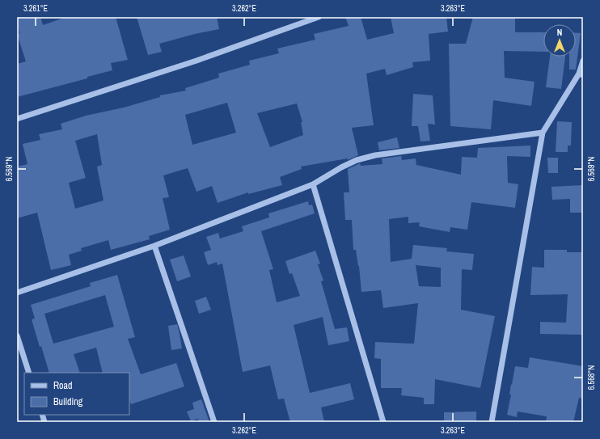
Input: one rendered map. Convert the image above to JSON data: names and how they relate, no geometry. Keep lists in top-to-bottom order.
{
  "legend": ["Road", "Building"],
  "north": "top",
  "coordinates": [
    "3.261°E",
    "3.262°E",
    "3.263°E",
    "6.569°N",
    "6.568°N"
  ]
}
